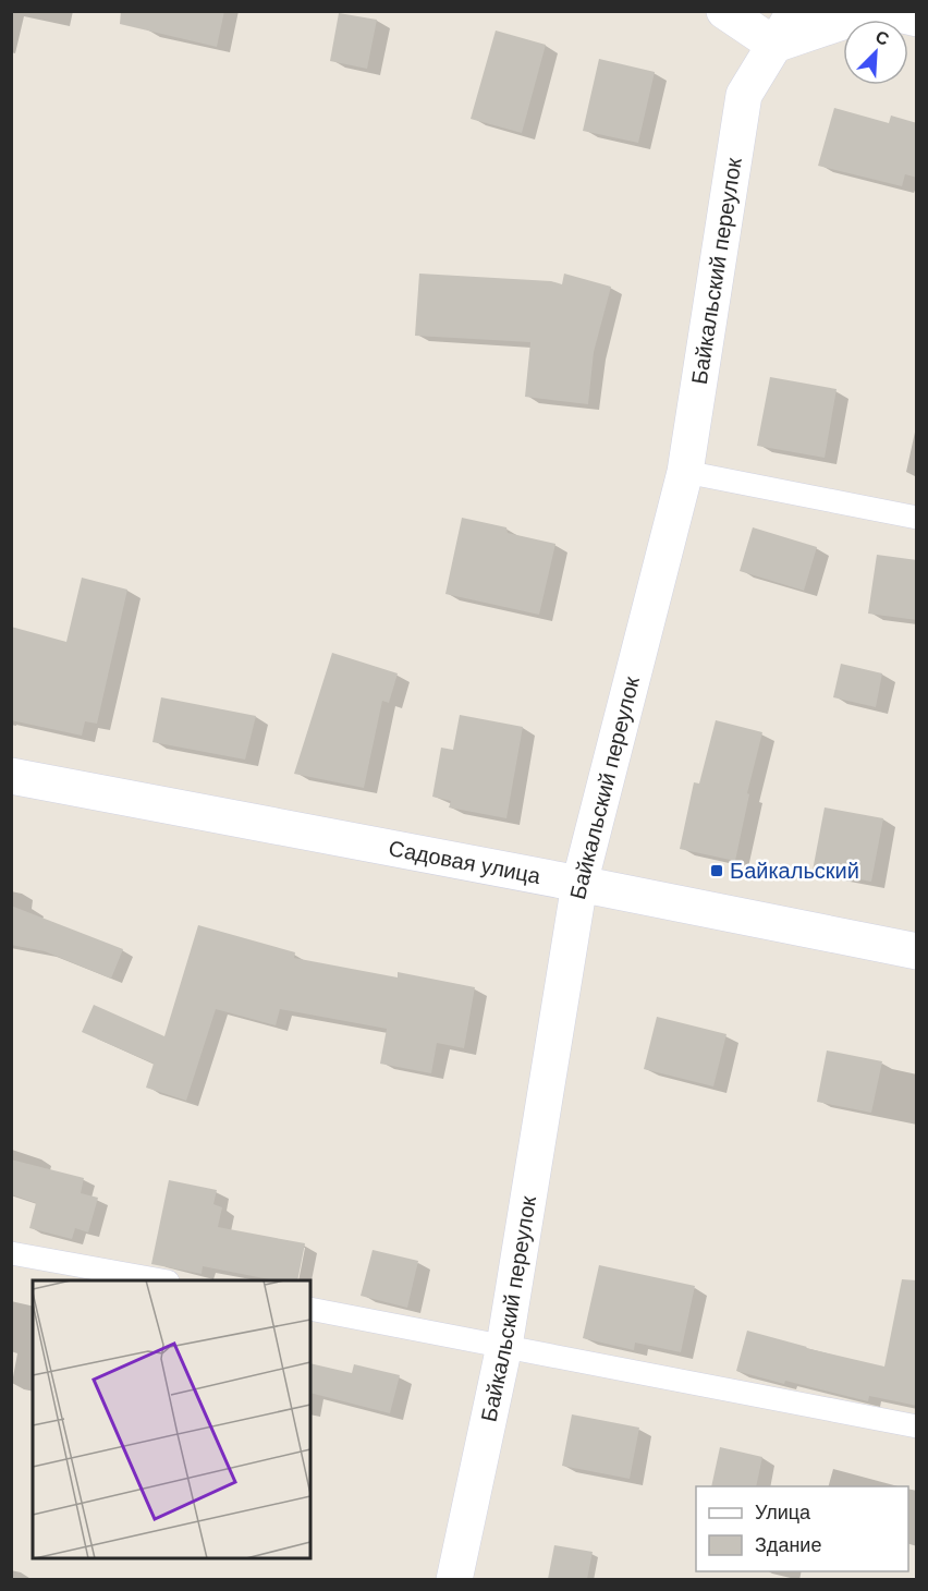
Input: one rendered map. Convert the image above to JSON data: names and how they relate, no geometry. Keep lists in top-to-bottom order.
{
  "streets": {
    "street": ["Байкальский переулок", "Садовая улица"]
  },
  "crossings": [
    ["Байкальский переулок", "Садовая улица"]
  ],
  "places": {
    "transit": ["Байкальский"]
  },
  "legend": ["Улица", "Здание"],
  "north": "top right"
}
